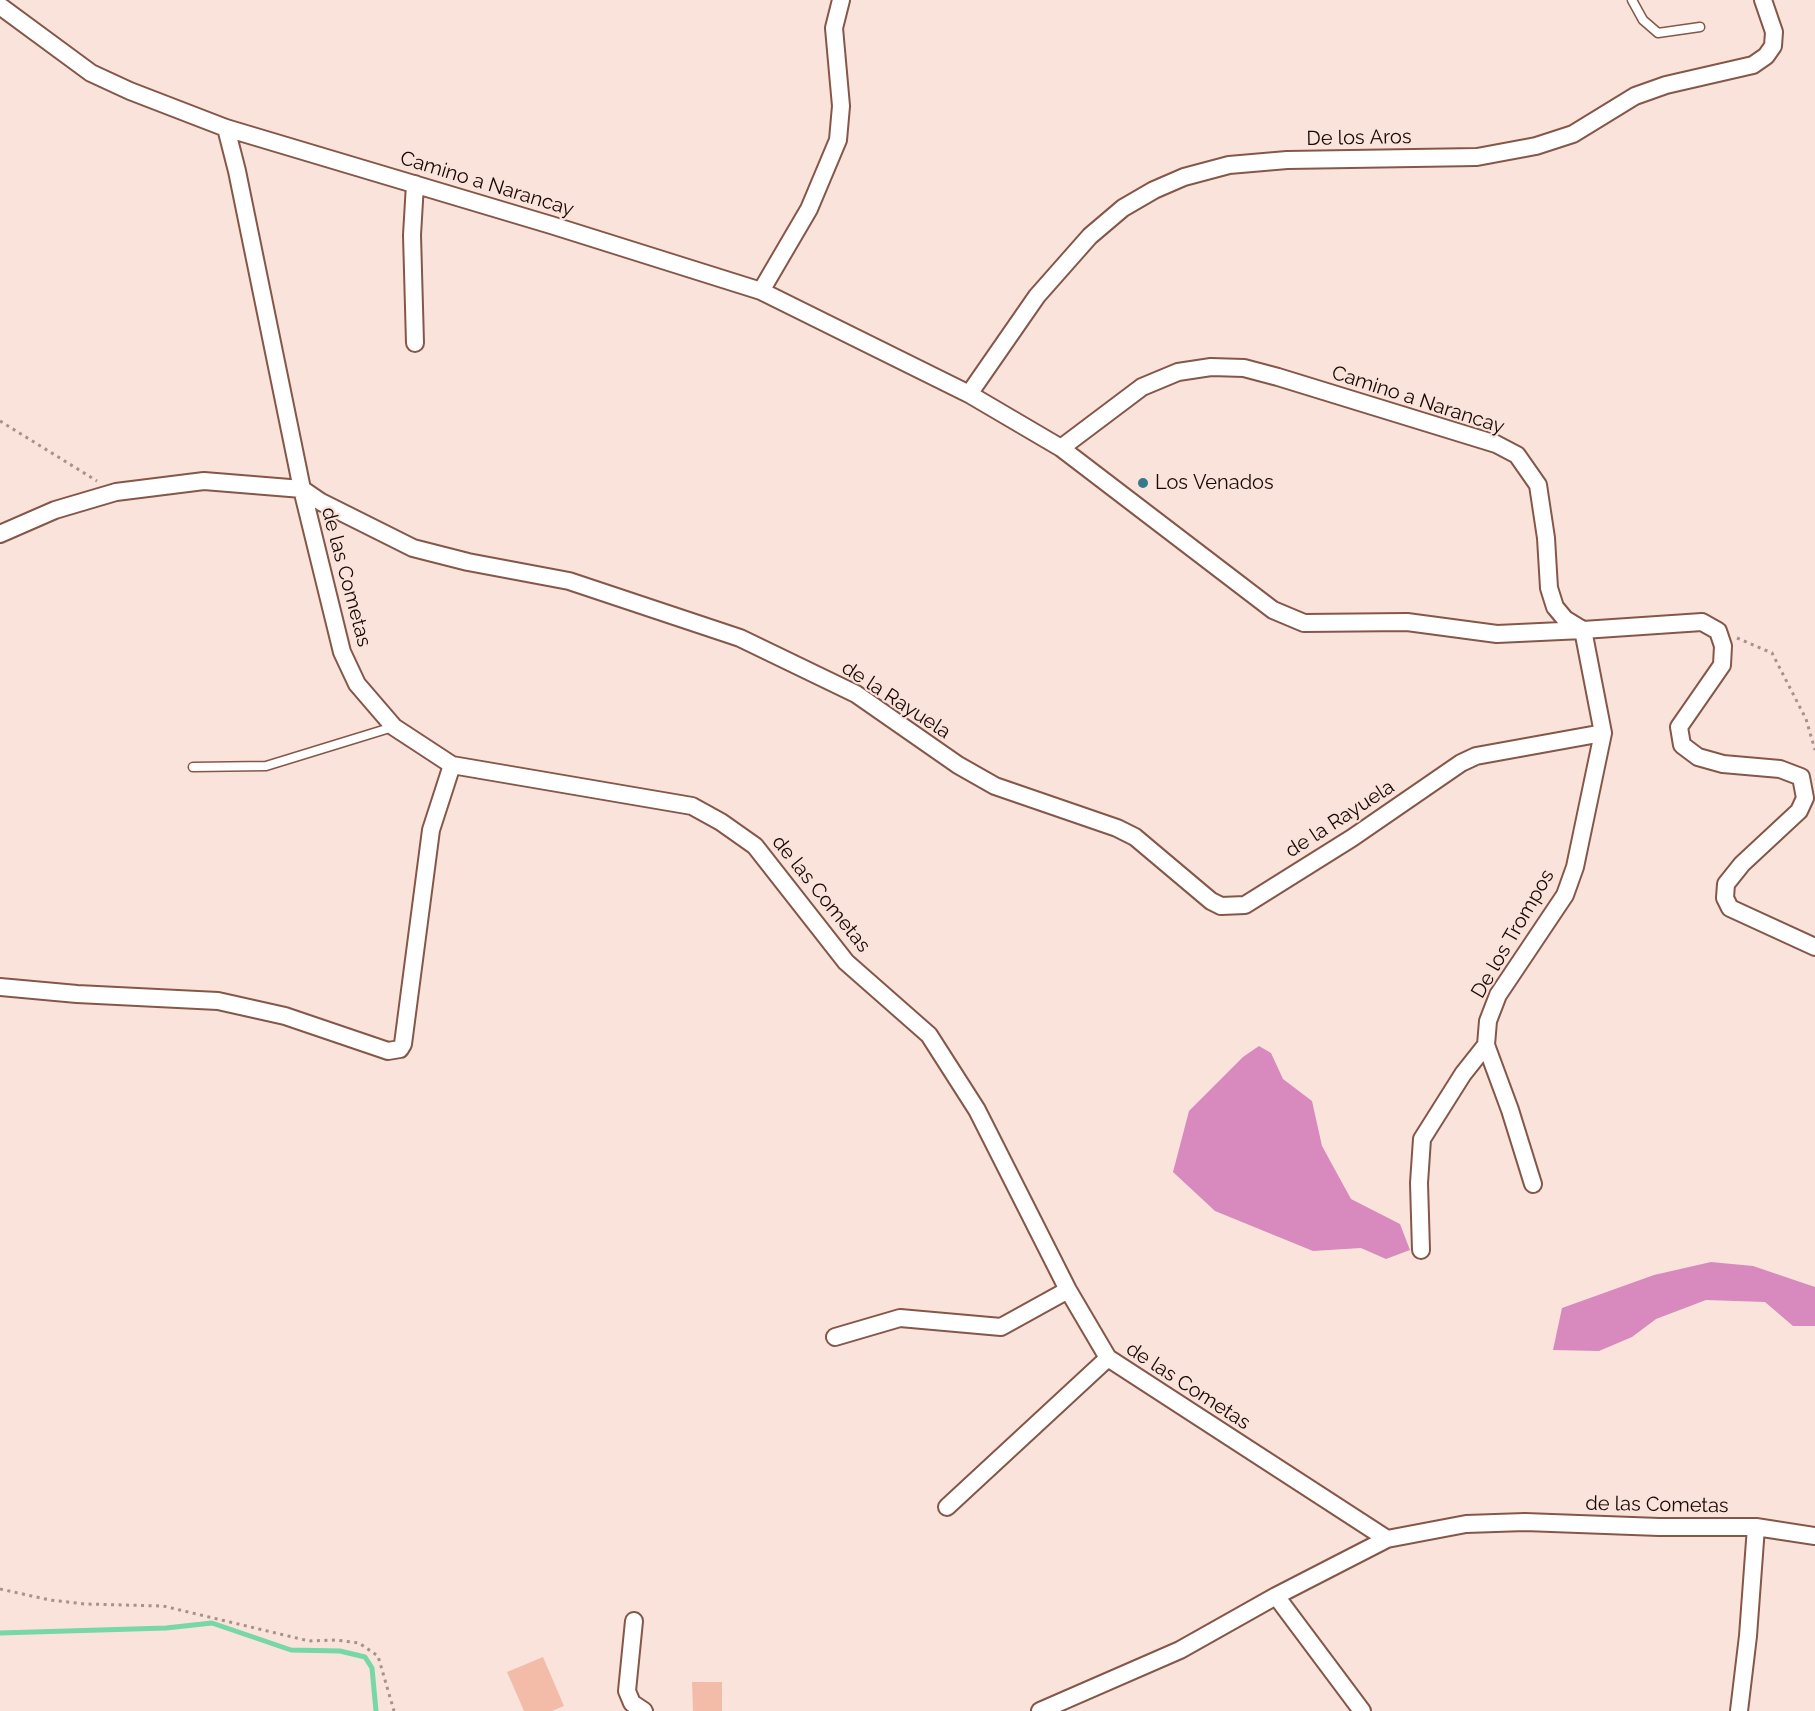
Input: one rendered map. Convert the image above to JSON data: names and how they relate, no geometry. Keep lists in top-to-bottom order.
{
  "streets": {
    "street": [
      "De los Aros",
      "Camino a Narancay",
      "de las Cometas",
      "de la Rayuela",
      "De los Trompos"
    ]
  },
  "crossings": [
    ["De los Aros", "Camino a Narancay"],
    ["Camino a Narancay", "de las Cometas"],
    ["Camino a Narancay", "De los Trompos"],
    ["de las Cometas", "de la Rayuela"],
    ["de la Rayuela", "De los Trompos"]
  ],
  "places": ["Los Venados"]
}
